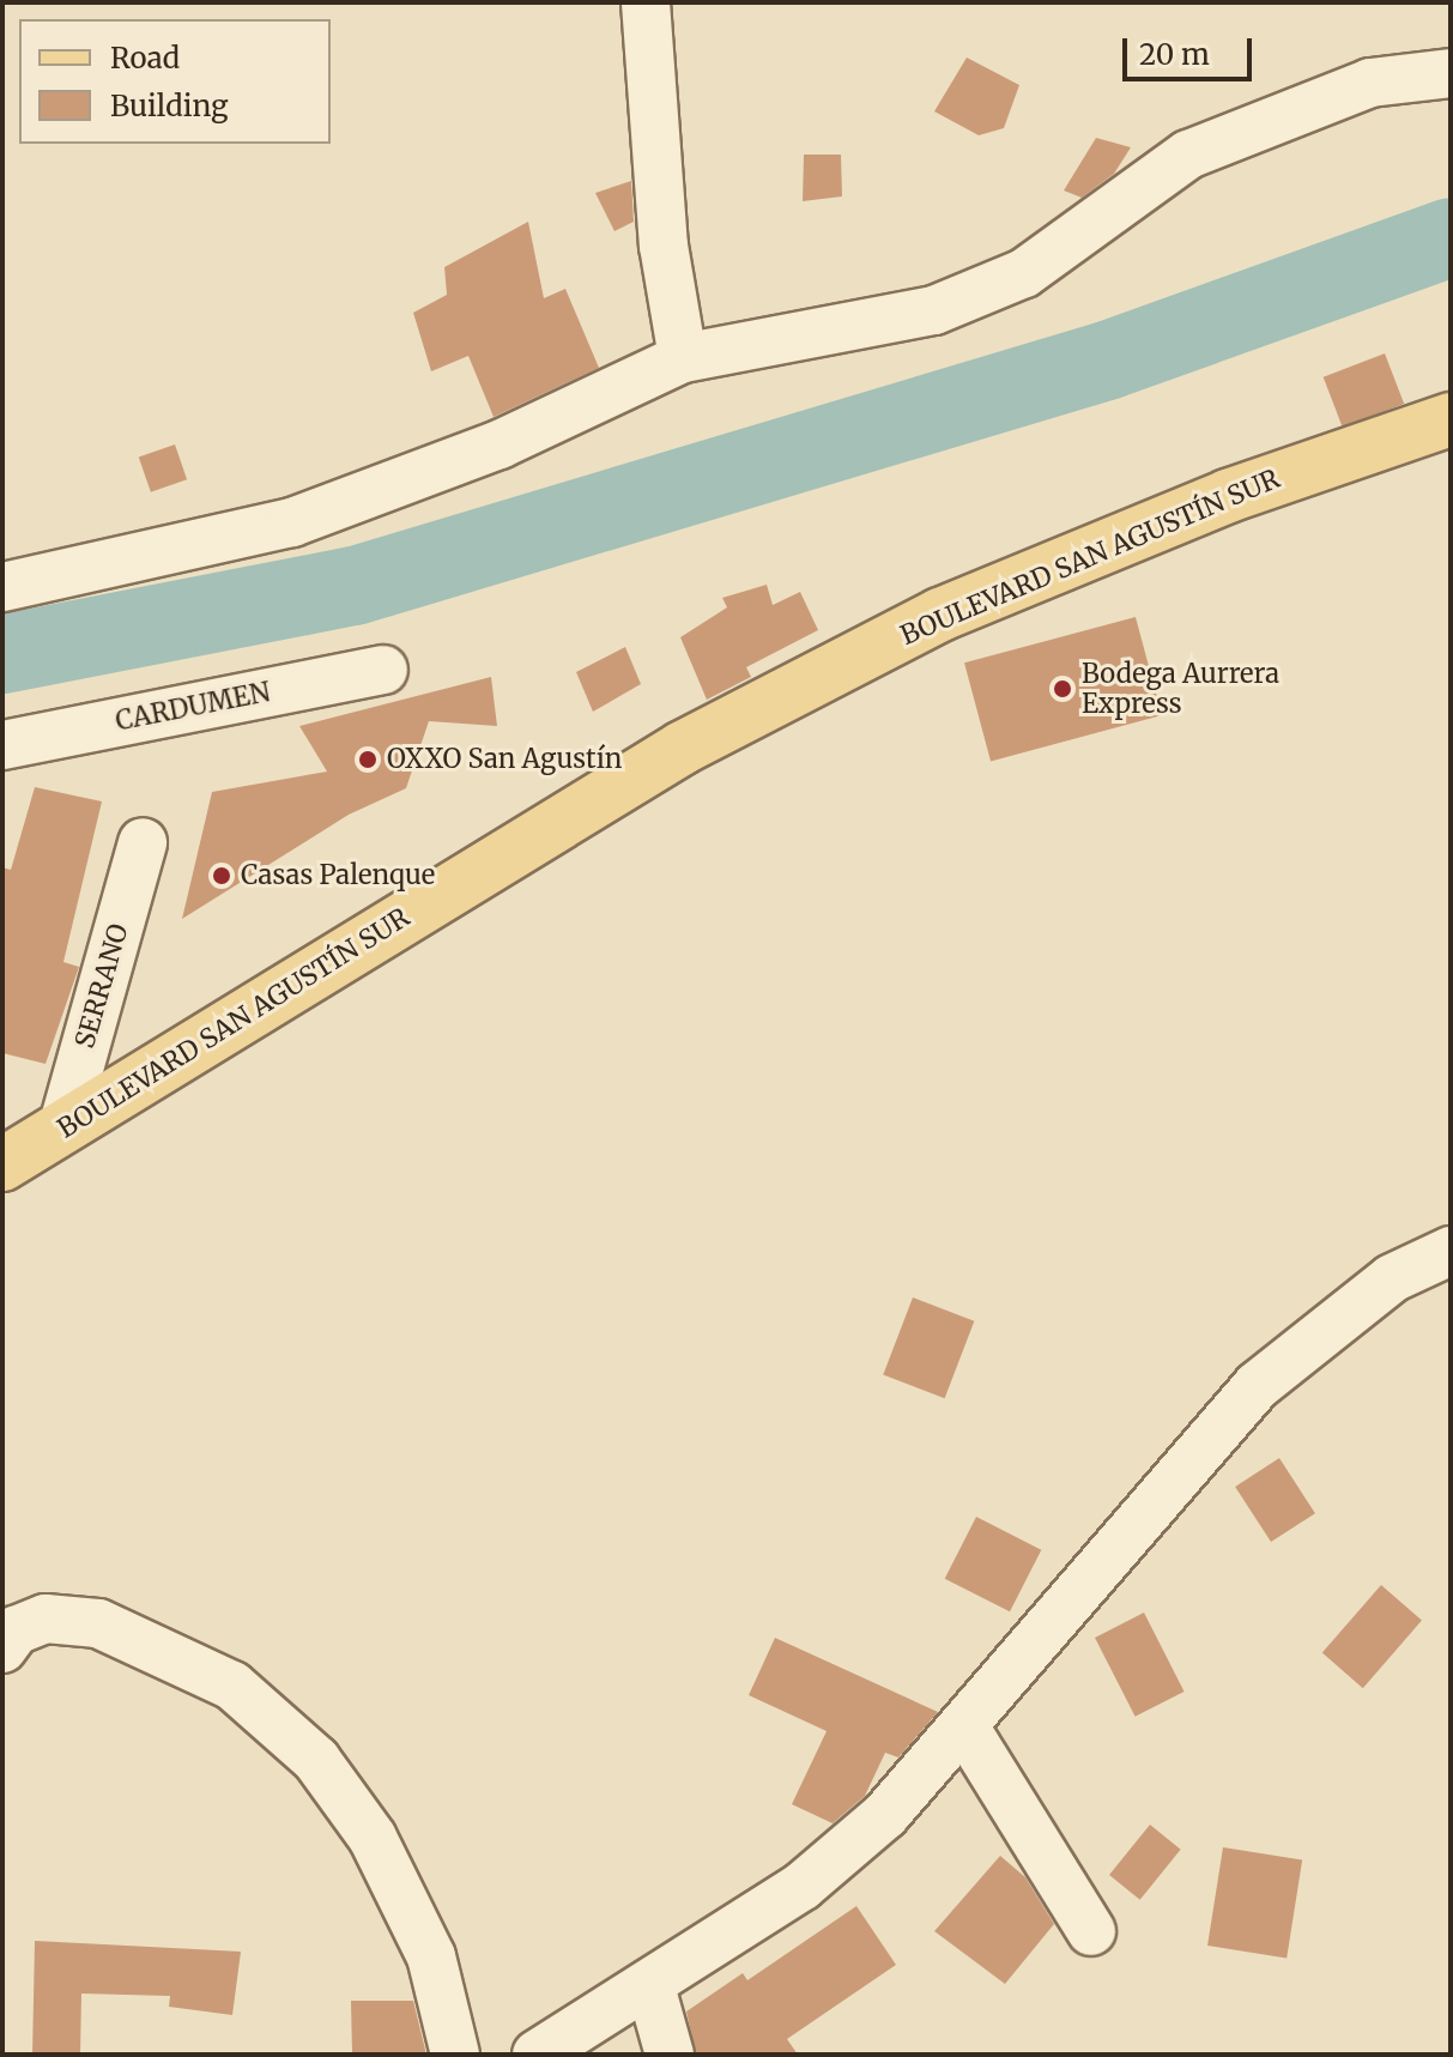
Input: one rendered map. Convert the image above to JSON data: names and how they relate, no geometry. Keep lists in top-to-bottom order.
{
  "streets": {
    "main road": ["BOULEVARD SAN AGUSTÍN SUR"],
    "street": ["CARDUMEN", "SERRANO"]
  },
  "crossings": [
    ["BOULEVARD SAN AGUSTÍN SUR", "SERRANO"]
  ],
  "places": ["Bodega Aurrera Express", "OXXO San Agustín", "Casas Palenque"],
  "legend": ["Road", "Building"],
  "scale_bar": "20 m"
}
